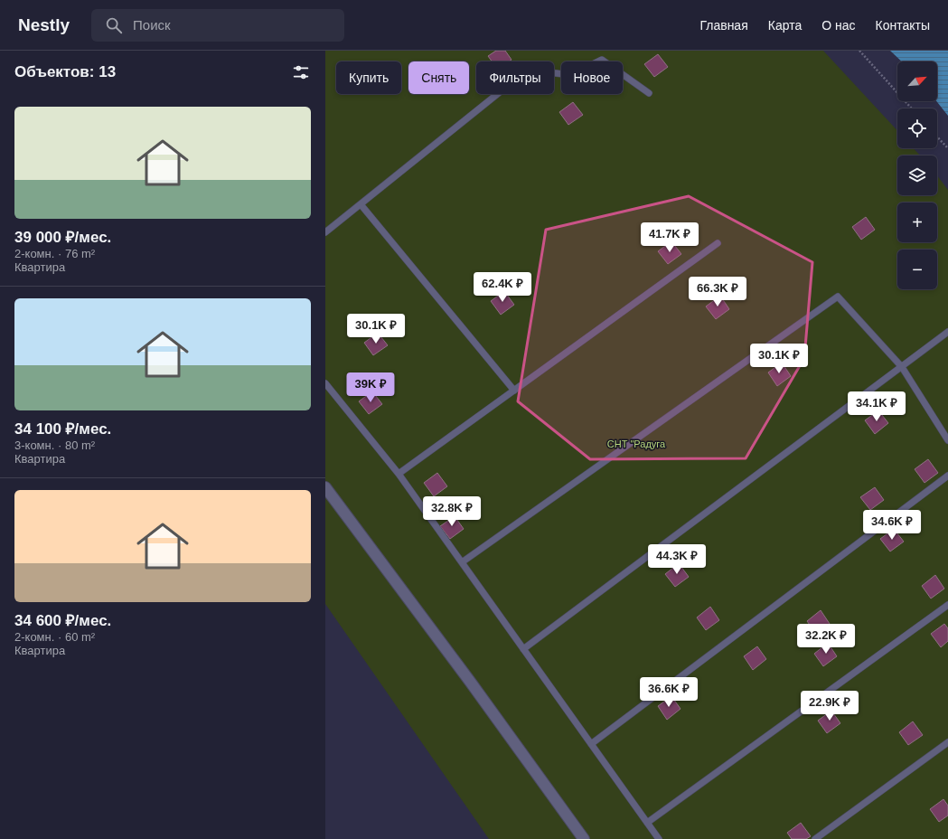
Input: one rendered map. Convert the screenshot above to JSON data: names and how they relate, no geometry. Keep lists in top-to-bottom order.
{
  "parks": ["СНТ \"Радуга"],
  "north": "top right",
  "page": {
    "header": "Nestly",
    "search": "Поиск",
    "nav": [
      "Главная",
      "Карта",
      "О нас",
      "Контакты"
    ],
    "heading": "Объектов: 13",
    "map_buttons": ["+", "−"],
    "chip": [
      "Купить",
      "Снять",
      "Фильтры",
      "Новое"
    ],
    "list": [
      {
        "name": "39 000 ₽/мес.",
        "note": "2-комн. · 76 m² · Квартира"
      },
      {
        "name": "34 100 ₽/мес.",
        "note": "3-комн. · 80 m² · Квартира"
      },
      {
        "name": "34 600 ₽/мес.",
        "note": "2-комн. · 60 m² · Квартира"
      }
    ],
    "price": [
      "41.7K ₽",
      "62.4K ₽",
      "66.3K ₽",
      "30.1K ₽",
      "30.1K ₽",
      "39K ₽",
      "34.1K ₽",
      "32.8K ₽",
      "34.6K ₽",
      "44.3K ₽",
      "32.2K ₽",
      "36.6K ₽",
      "22.9K ₽"
    ]
  }
}
